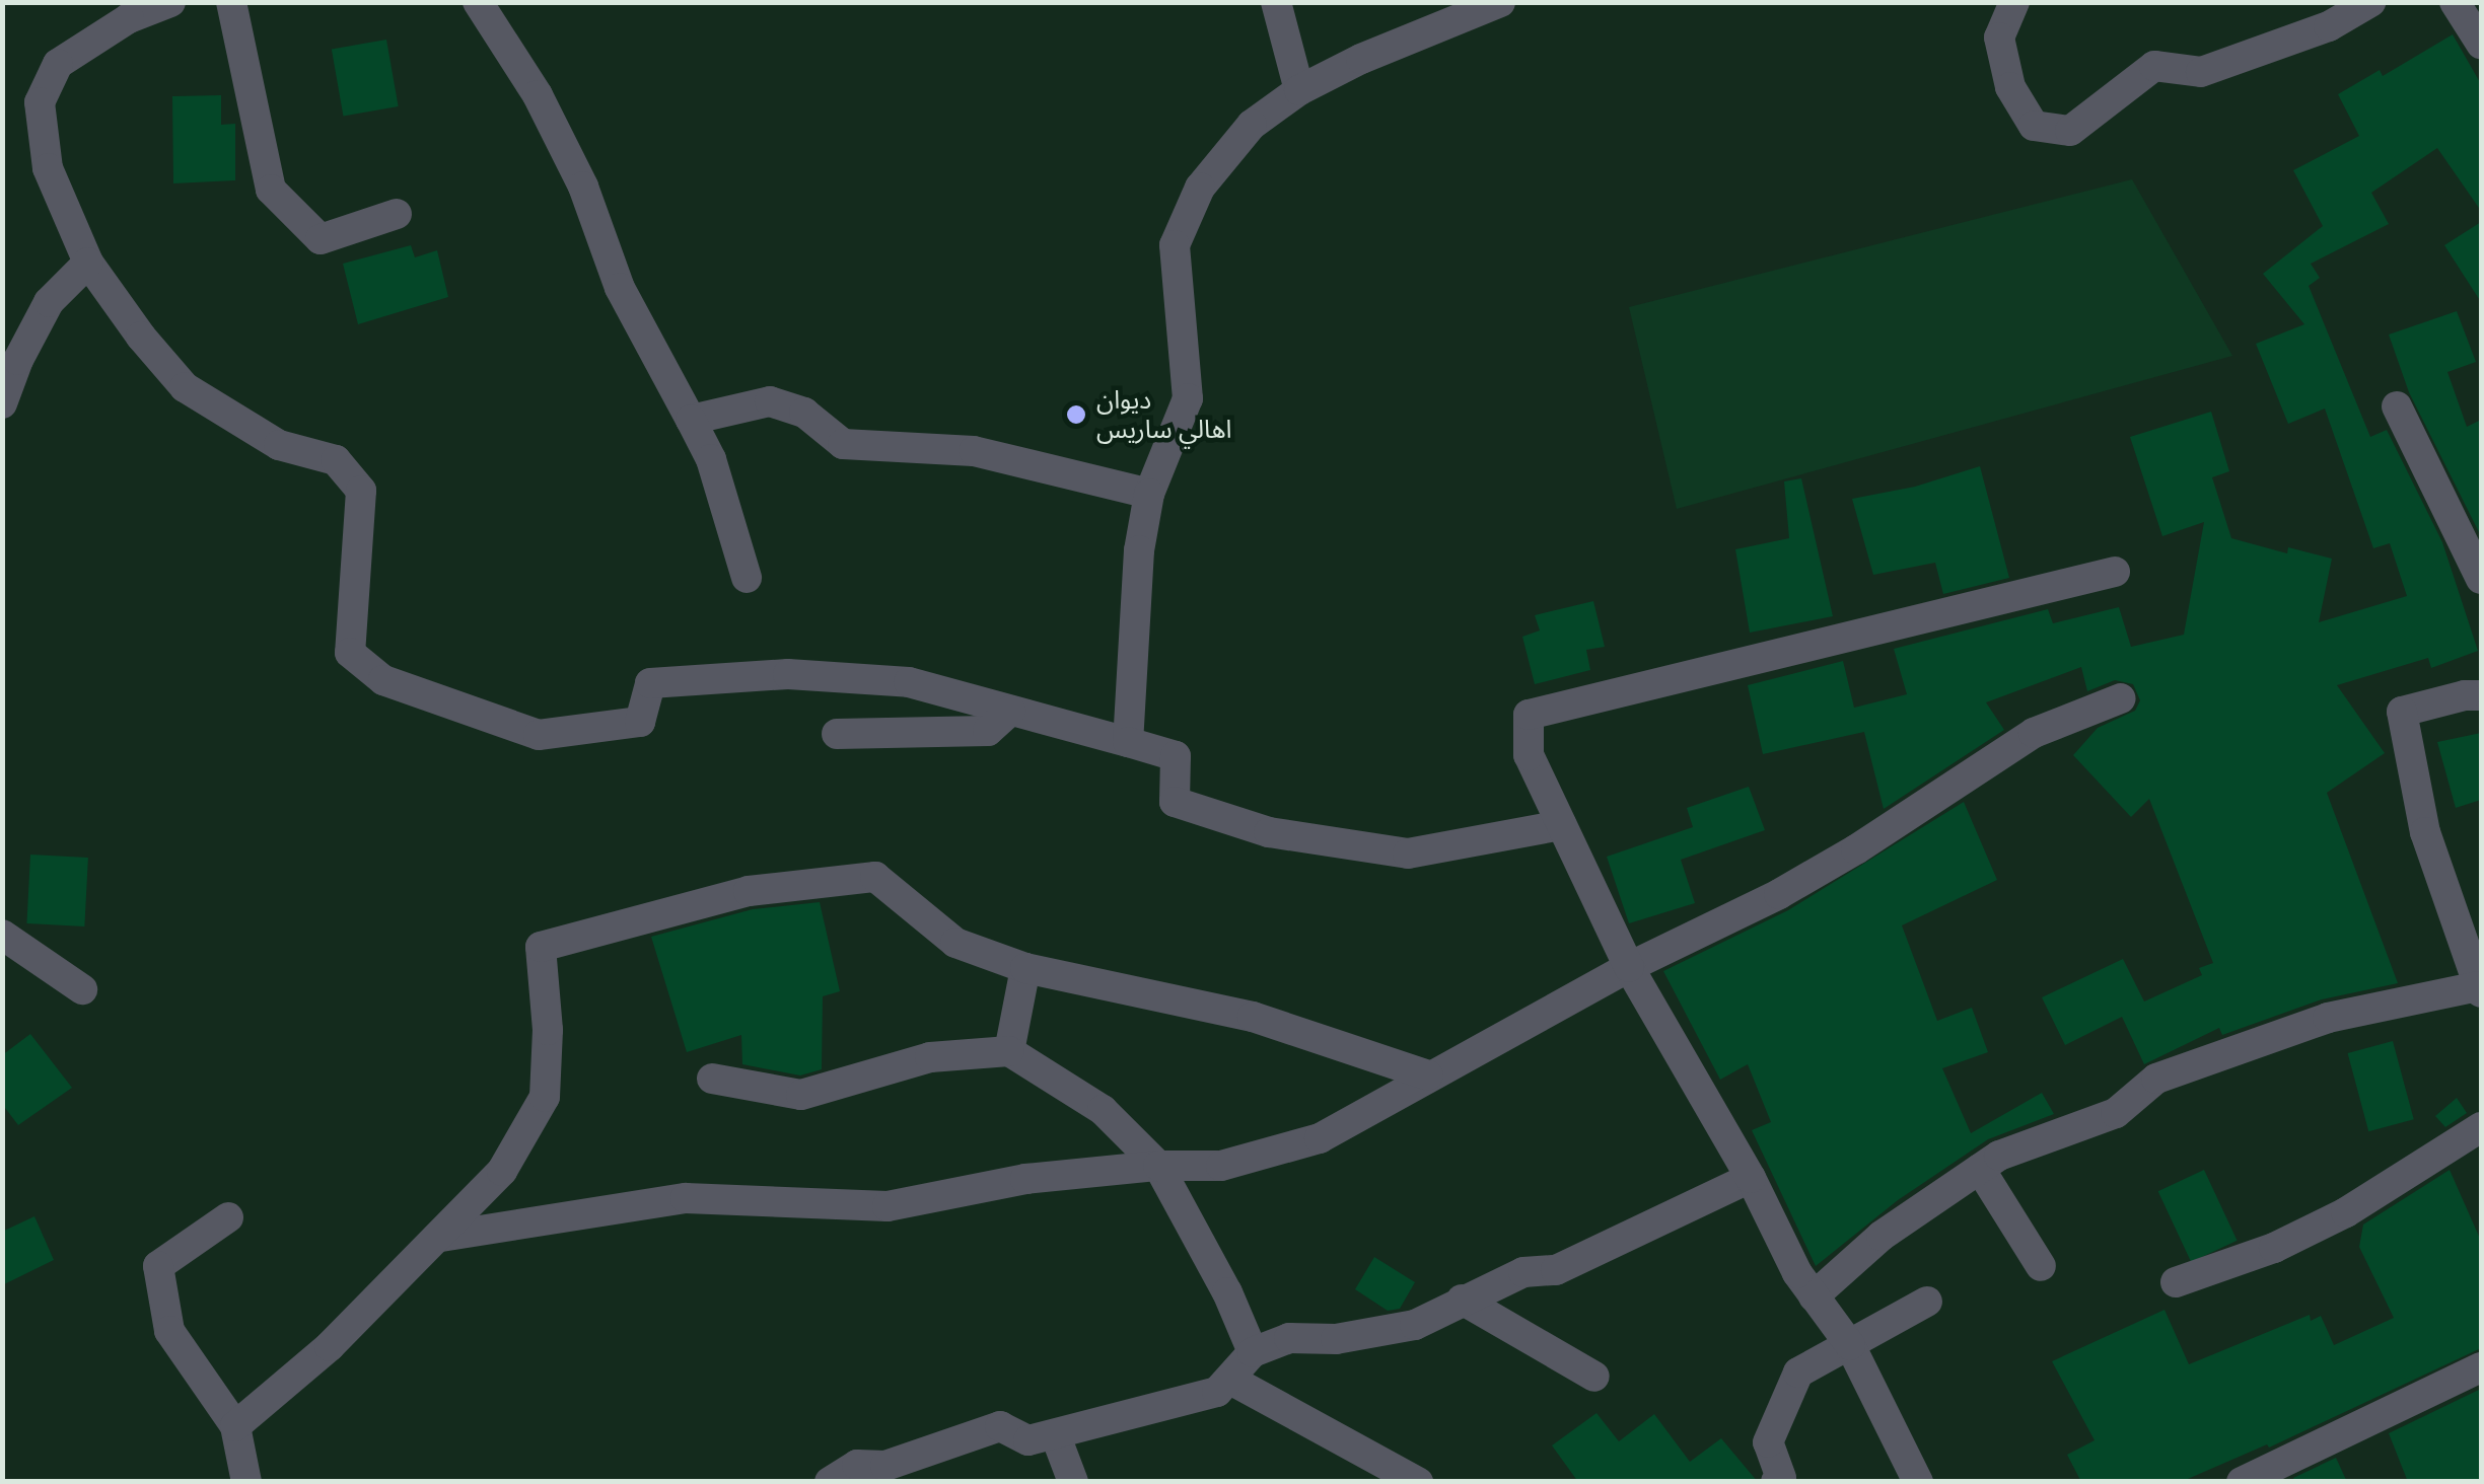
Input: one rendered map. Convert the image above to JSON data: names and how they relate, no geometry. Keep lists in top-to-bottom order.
{
  "places": ["ديوان اهالي ساريس"]
}
